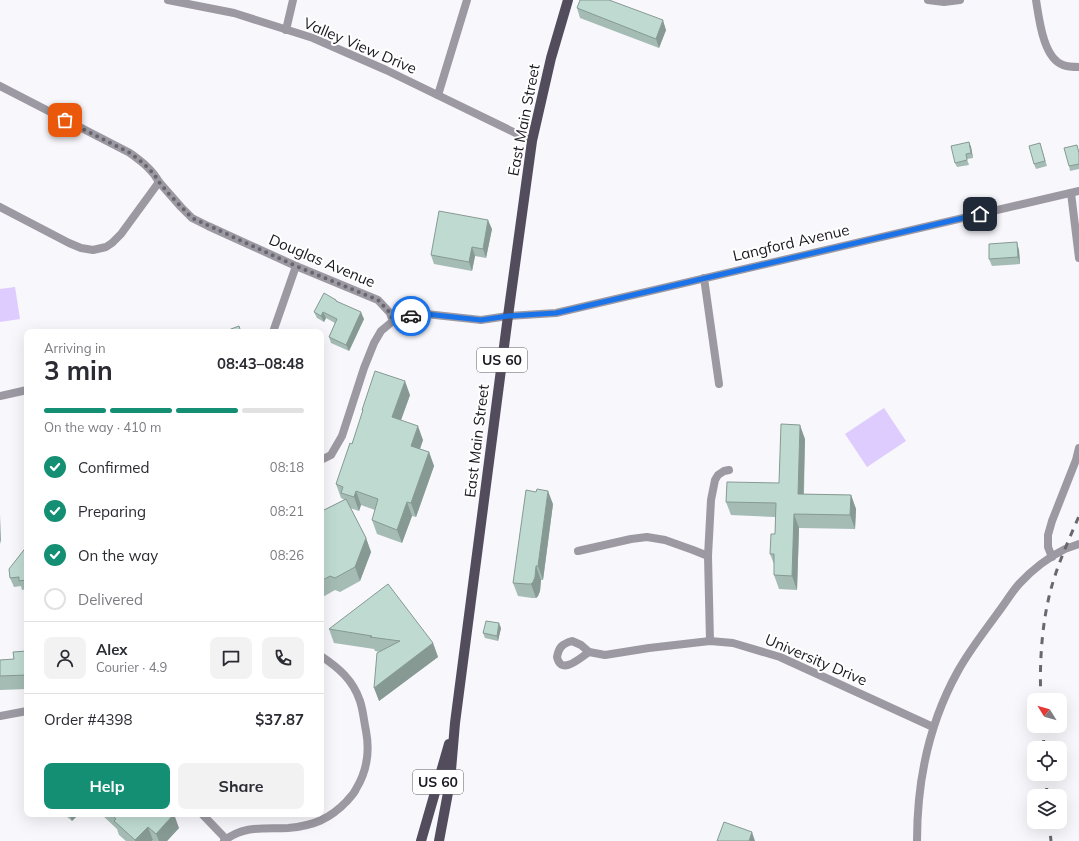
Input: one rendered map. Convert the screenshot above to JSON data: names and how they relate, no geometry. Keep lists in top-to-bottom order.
{
  "streets": {
    "main road": ["East Main Street", "US 60"],
    "street": [
      "Valley View Drive",
      "Langford Avenue",
      "Douglas Avenue",
      "University Drive"
    ]
  },
  "crossings": [
    ["Valley View Drive", "East Main Street"],
    ["East Main Street", "Langford Avenue"]
  ],
  "north": "top left",
  "page": {
    "heading": ["3 min", "Arriving in", "08:43–08:48"],
    "panel": [
      "Alex",
      "Courier · 4.9",
      "Order #4398",
      "$37.87"
    ],
    "bar": "On the way · 410 m",
    "list": [
      ["Confirmed", "08:18"],
      ["Preparing", "08:21"],
      ["On the way", "08:26"],
      "Delivered"
    ],
    "buttons": ["Help", "Share"]
  }
}
